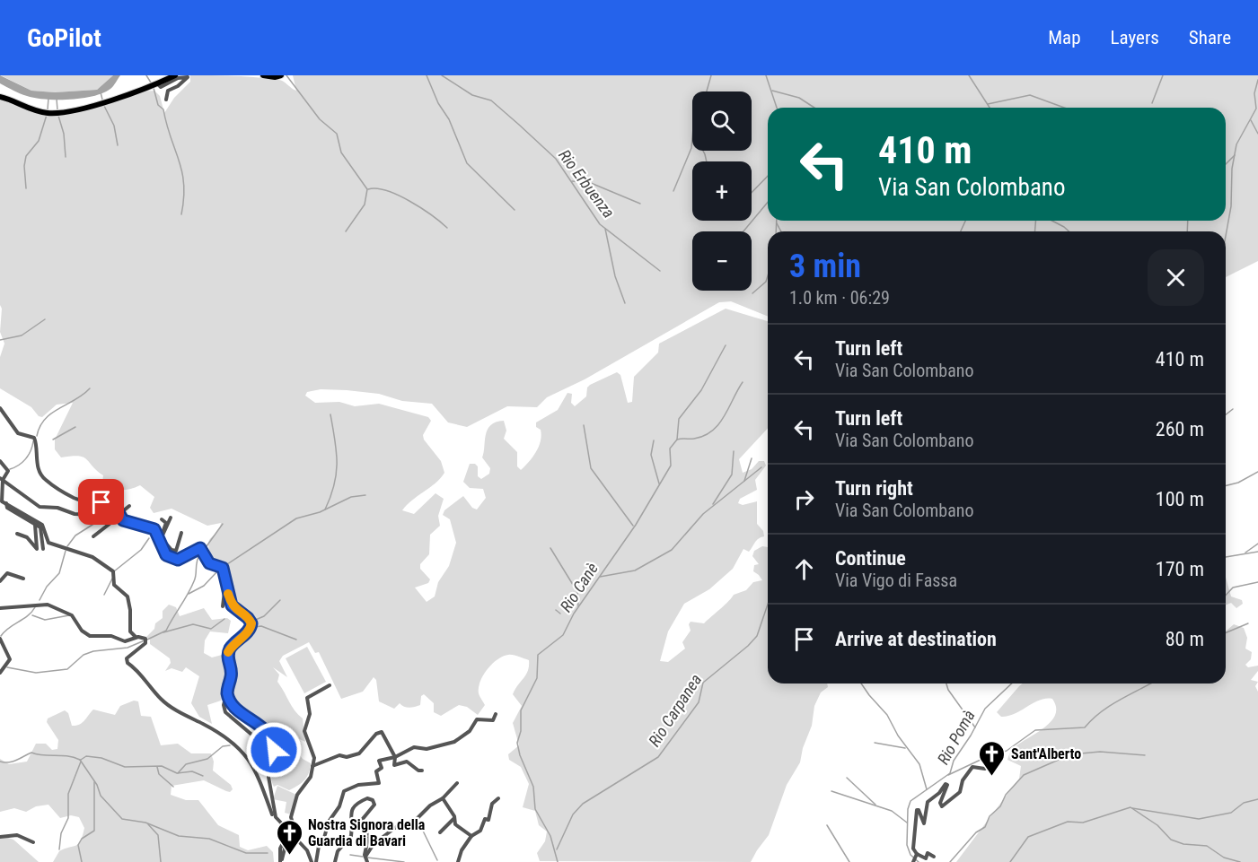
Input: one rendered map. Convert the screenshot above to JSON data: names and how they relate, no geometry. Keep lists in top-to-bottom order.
{
  "water": [
    "Rio Erbuenza",
    "Rio Canè",
    "Rio Carpanea",
    "Rio Pomà"
  ],
  "places": {
    "church": ["Sant'Alberto", "Nostra Signora della Guardia di Bavari"]
  },
  "page": {
    "header": "GoPilot",
    "nav": ["Map", "Layers", "Share"],
    "map_buttons": ["+", "−"],
    "turn": ["410 m", "Via San Colombano"],
    "heading": ["3 min", "1.0 km · 06:29"],
    "list": [
      {
        "name": "Turn left",
        "note": "Via San Colombano",
        "value": "410 m"
      },
      {
        "name": "Turn left",
        "note": "Via San Colombano",
        "value": "260 m"
      },
      {
        "name": "Turn right",
        "note": "Via San Colombano",
        "value": "100 m"
      },
      {
        "name": "Continue",
        "note": "Via Vigo di Fassa",
        "value": "170 m"
      },
      {
        "name": "Arrive at destination",
        "value": "80 m"
      }
    ]
  }
}
